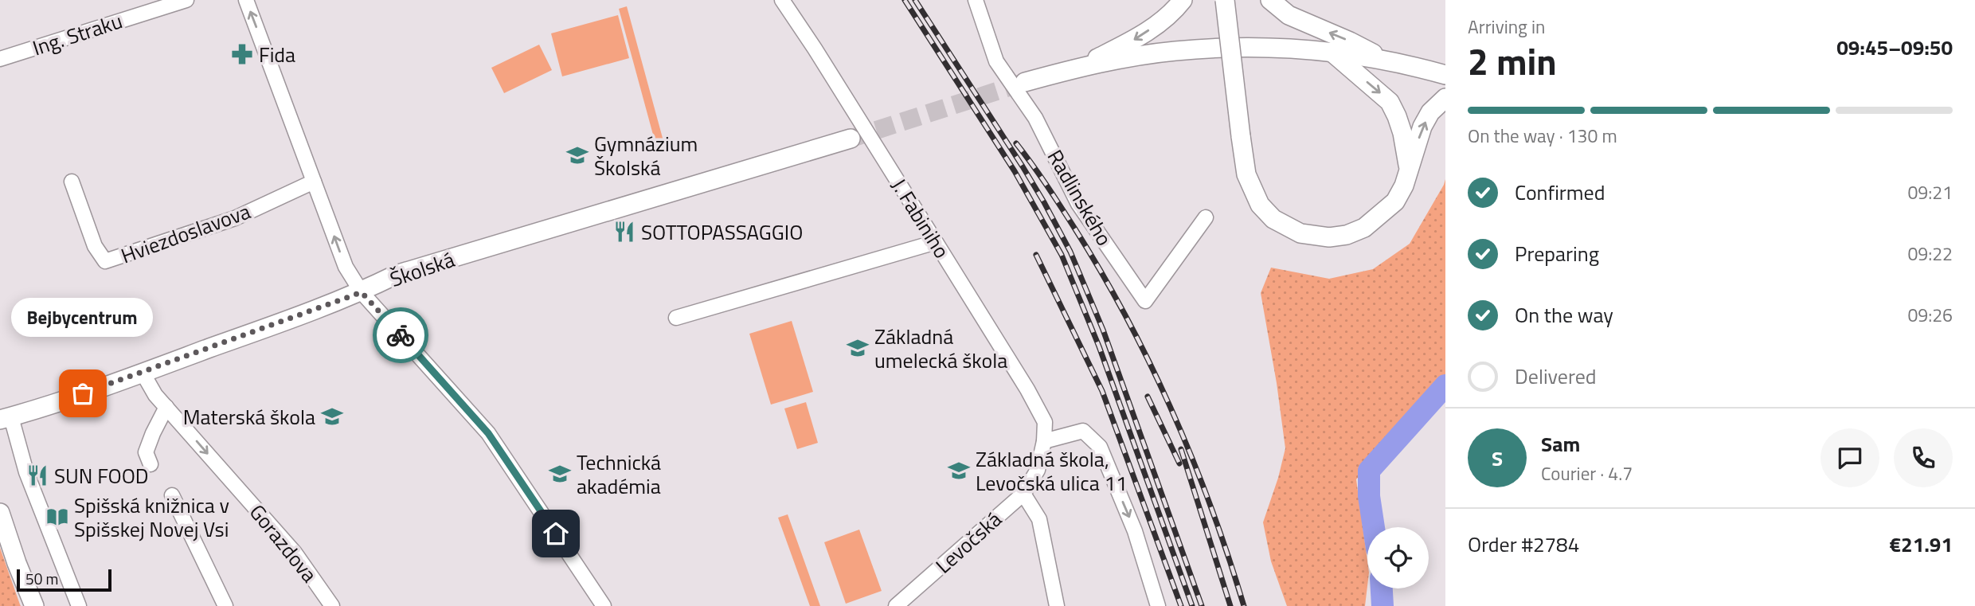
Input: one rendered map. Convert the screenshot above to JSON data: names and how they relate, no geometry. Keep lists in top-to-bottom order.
{
  "streets": {
    "main road": ["Školská"],
    "street": [
      "Ing. Straku",
      "Radlinského",
      "J. Fabiniho",
      "Hviezdoslavova",
      "Levočská",
      "Gorazdova"
    ]
  },
  "crossings": [
    ["J. Fabiniho", "Levočská"],
    ["Školská", "Gorazdova"]
  ],
  "places": {
    "pharmacy": ["Fida"],
    "school or university": [
      "Gymnázium Školská",
      "Základná umelecká škola",
      "Materská škola",
      "Základná škola, Levočská ulica 11",
      "Technická akadémia"
    ],
    "restaurant": ["SOTTOPASSAGGIO", "SUN FOOD"],
    "other": ["Bejbycentrum"],
    "library": ["Spišská knižnica v Spišskej Novej Vsi"]
  },
  "scale_bar": "50 m",
  "page": {
    "heading": ["2 min", "Arriving in", "09:45–09:50"],
    "panel": [
      "Sam",
      "Courier · 4.7",
      "Order #2784",
      "€21.91"
    ],
    "bar": "On the way · 130 m",
    "list": [
      ["Confirmed", "09:21"],
      ["Preparing", "09:22"],
      ["On the way", "09:26"],
      "Delivered"
    ],
    "bubble": "Bejbycentrum",
    "round": "S",
    "scale": "50 m"
  }
}
